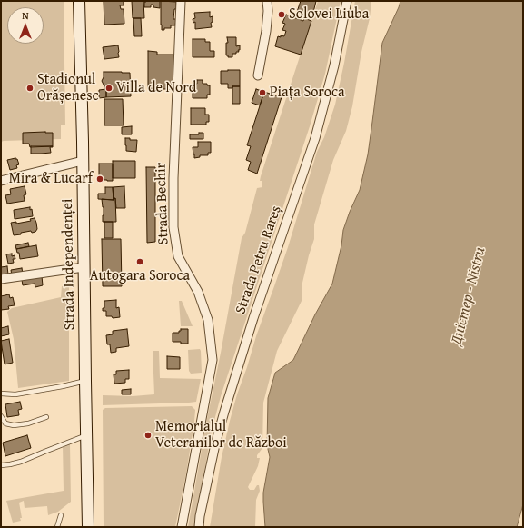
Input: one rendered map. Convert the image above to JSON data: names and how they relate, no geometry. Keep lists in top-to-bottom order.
{
  "streets": {
    "main road": ["Strada Independenței"],
    "street": ["Strada Bechir", "Strada Petru Rareș"]
  },
  "water": ["Дністер - Nistru"],
  "places": [
    "Solovei Liuba",
    "Stadionul Orășenesc",
    "Villa de Nord",
    "Piața Soroca",
    "Mira & Lucarf",
    "Autogara Soroca",
    "Memorialul Veteranilor de Război"
  ],
  "north": "top"
}
